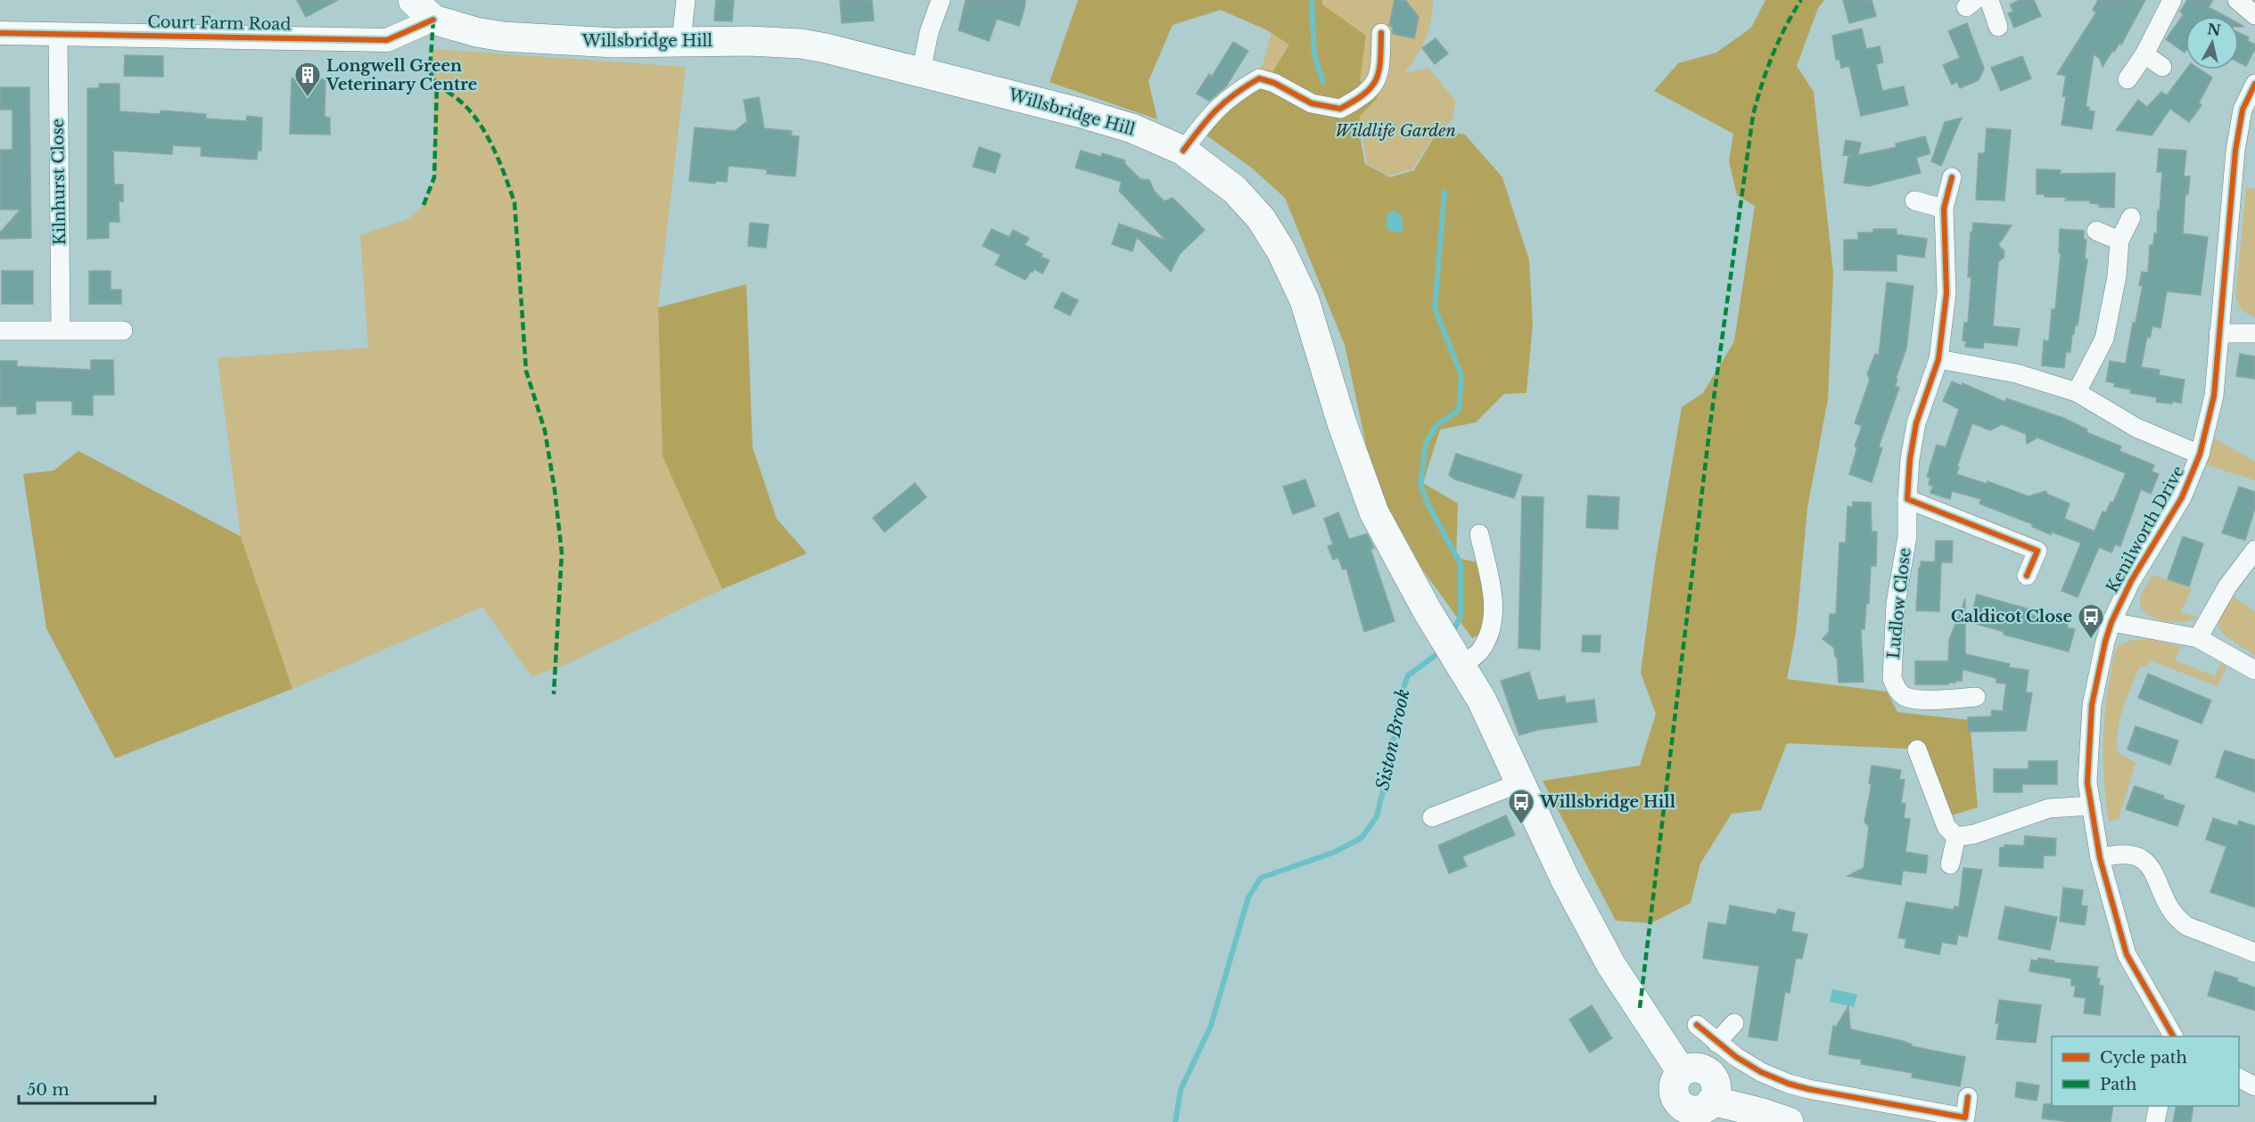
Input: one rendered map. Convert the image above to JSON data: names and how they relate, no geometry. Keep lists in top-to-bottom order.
{
  "streets": {
    "main road": ["Willsbridge Hill"],
    "street": [
      "Court Farm Road",
      "Kilnhurst Close",
      "Kenilworth Drive",
      "Ludlow Close"
    ]
  },
  "crossings": [
    ["Court Farm Road", "Willsbridge Hill"],
    ["Court Farm Road", "Kilnhurst Close"]
  ],
  "water": ["Siston Brook"],
  "parks": ["Wildlife Garden"],
  "places": {
    "building": ["Longwell Green Veterinary Centre"],
    "bus stop": ["Caldicot Close", "Willsbridge Hill"]
  },
  "legend": ["Cycle path", "Path"],
  "scale_bar": "50 m",
  "north": "top"
}
